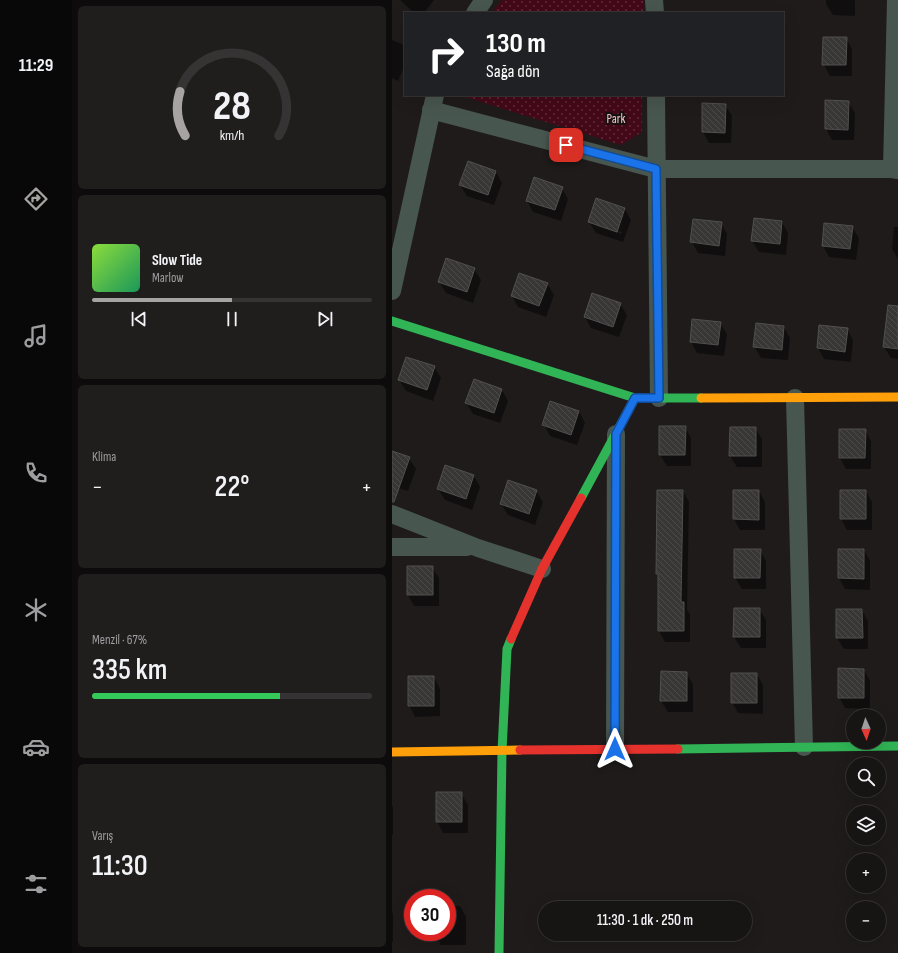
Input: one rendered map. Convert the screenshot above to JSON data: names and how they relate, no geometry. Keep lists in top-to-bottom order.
{
  "parks": ["Park"],
  "north": "bottom",
  "page": {
    "tabs": "11:29",
    "turn": ["130 m", "Sağa dön"],
    "song": ["Slow Tide", "Marlow"],
    "tile": [
      "Klima",
      ["Menzil · 67%", "335 km"],
      ["Varış", "11:30"]
    ],
    "heat": ["−", "22°", "+"],
    "map_buttons": ["+", "−"],
    "limit": "30",
    "trip": "11:30 · 1 dk · 250 m",
    "gauge": ["28", "km/h"]
  }
}
